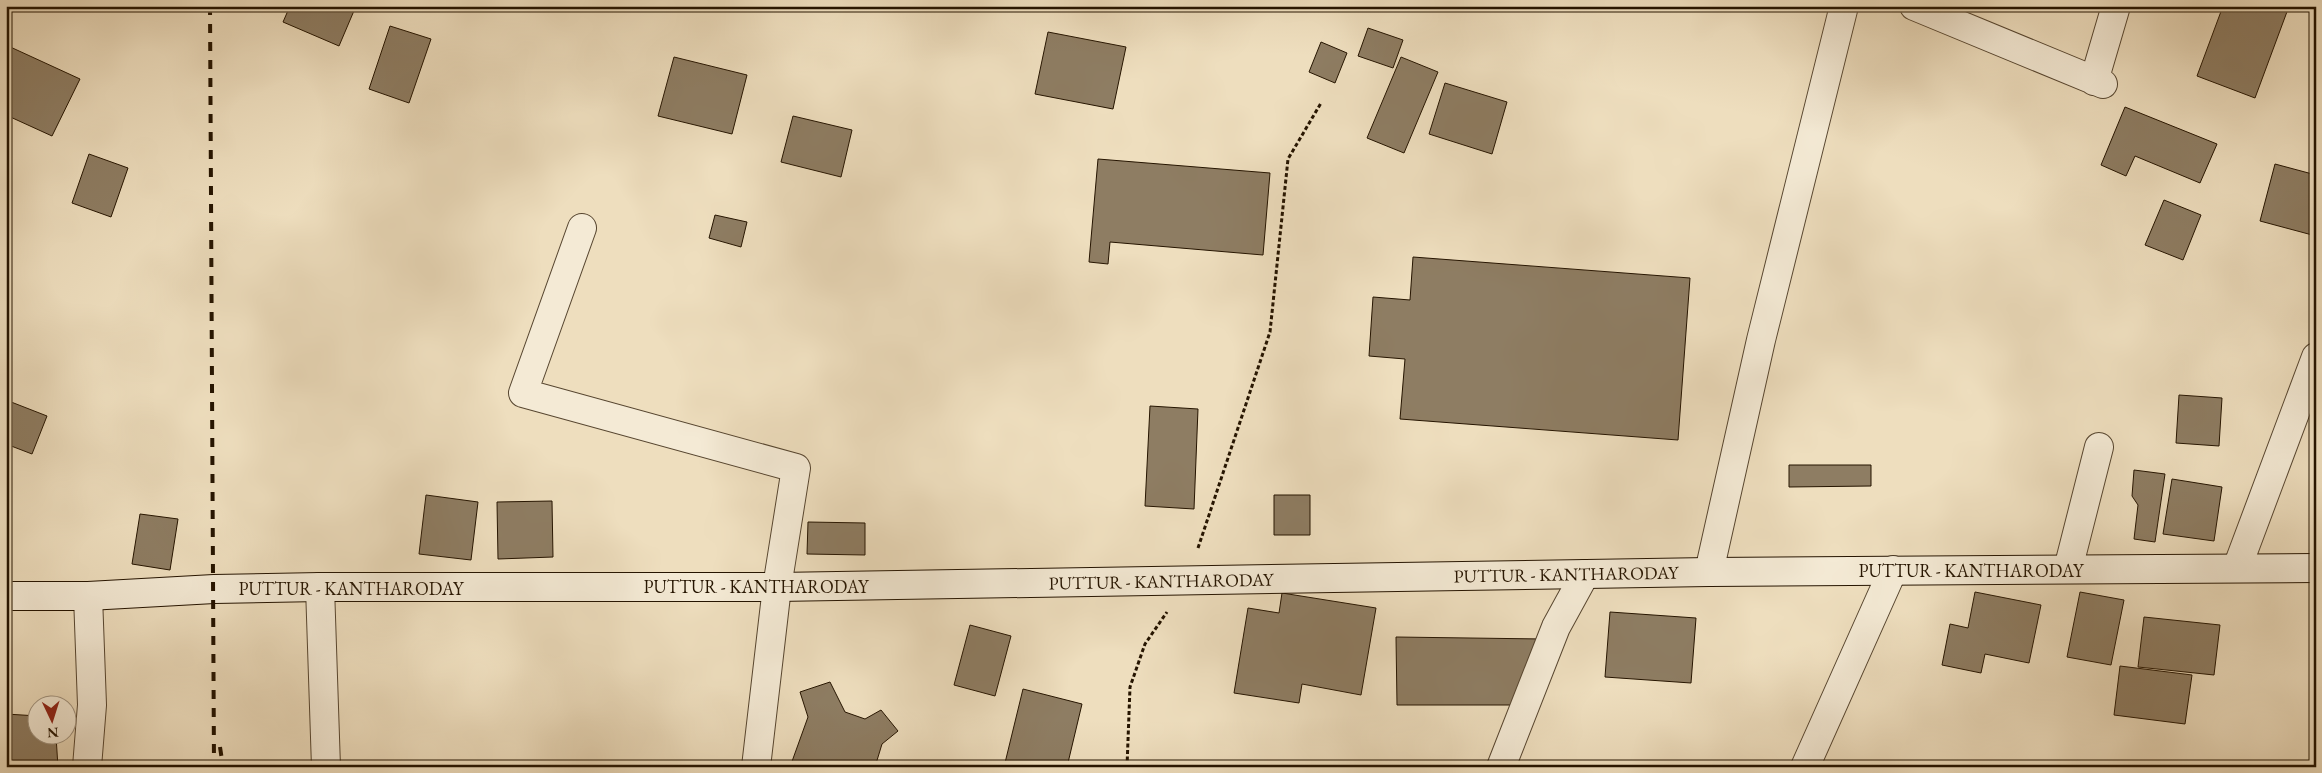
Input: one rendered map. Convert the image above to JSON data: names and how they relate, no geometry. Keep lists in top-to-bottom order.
{
  "streets": {
    "street": ["PUTTUR - KANTHARODAY"]
  },
  "north": "bottom"
}
